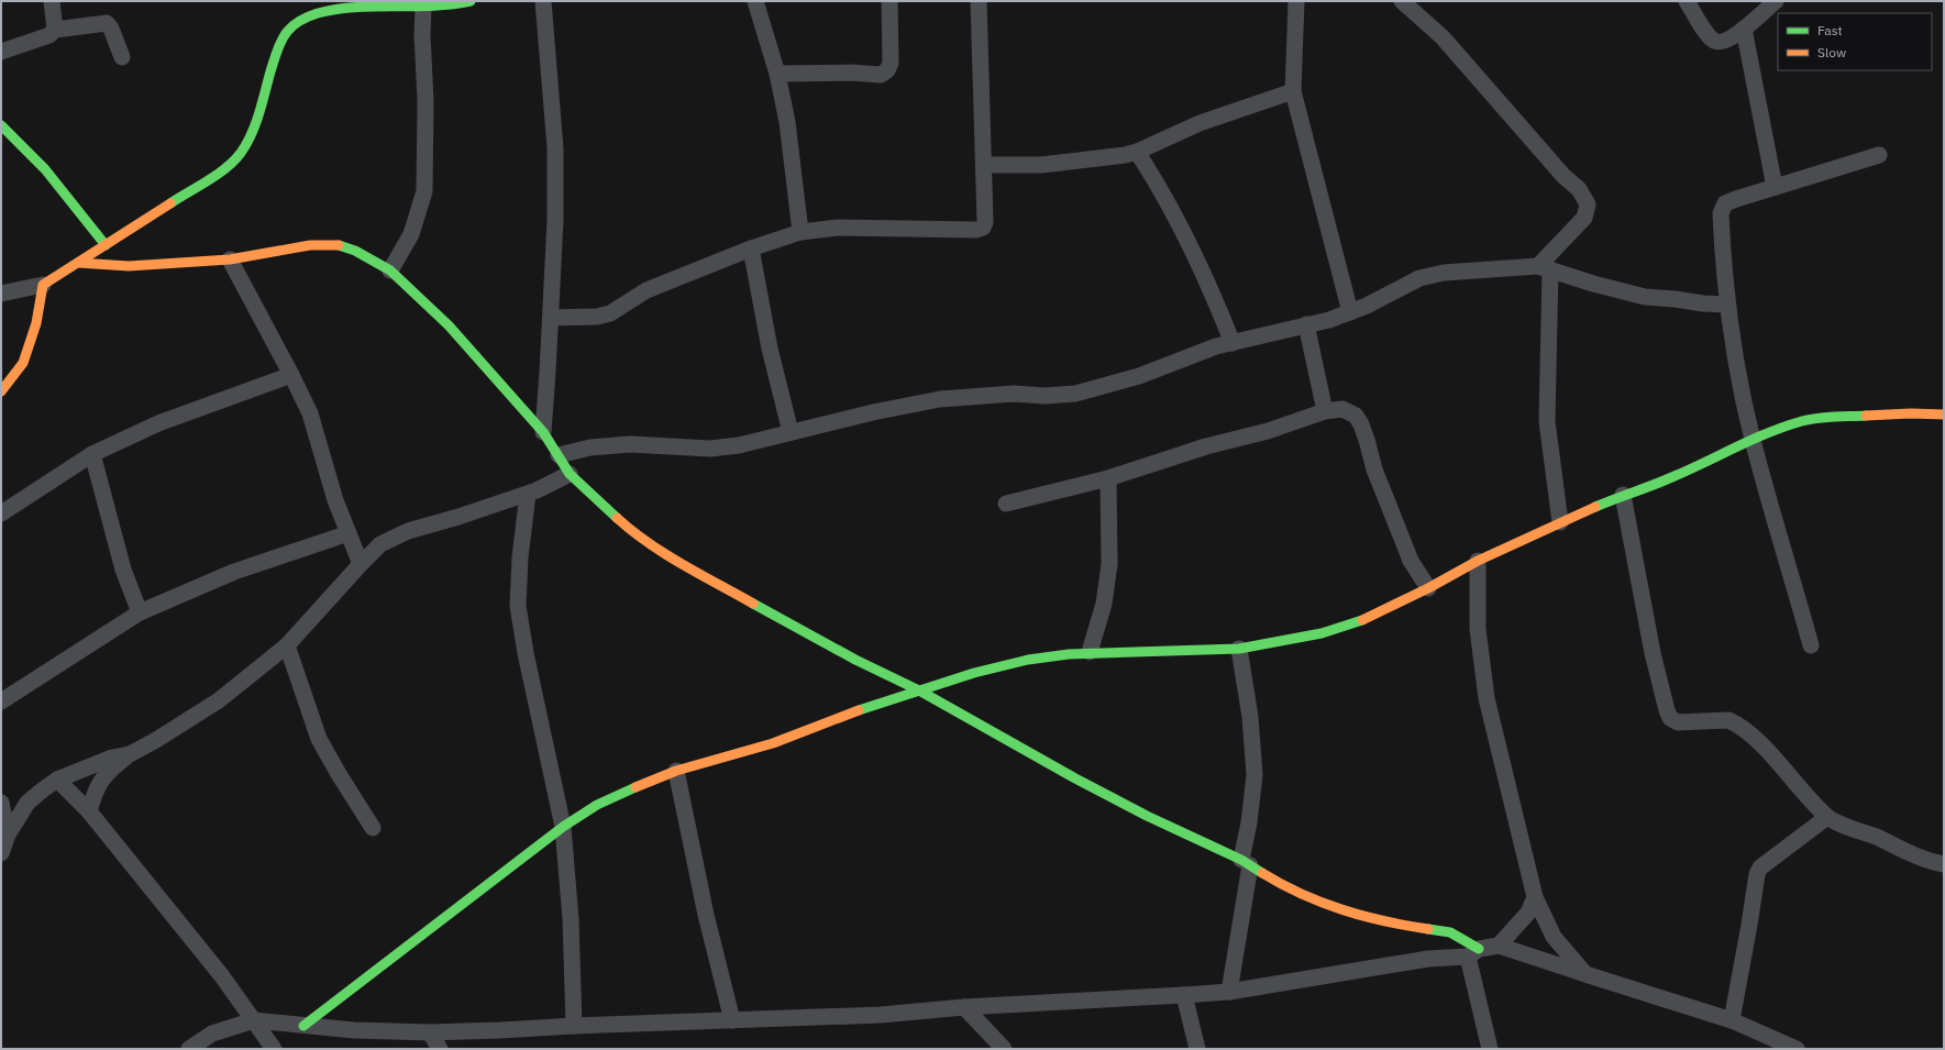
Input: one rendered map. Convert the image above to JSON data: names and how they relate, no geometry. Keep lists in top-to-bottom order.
{
  "legend": ["Fast", "Slow"]
}
